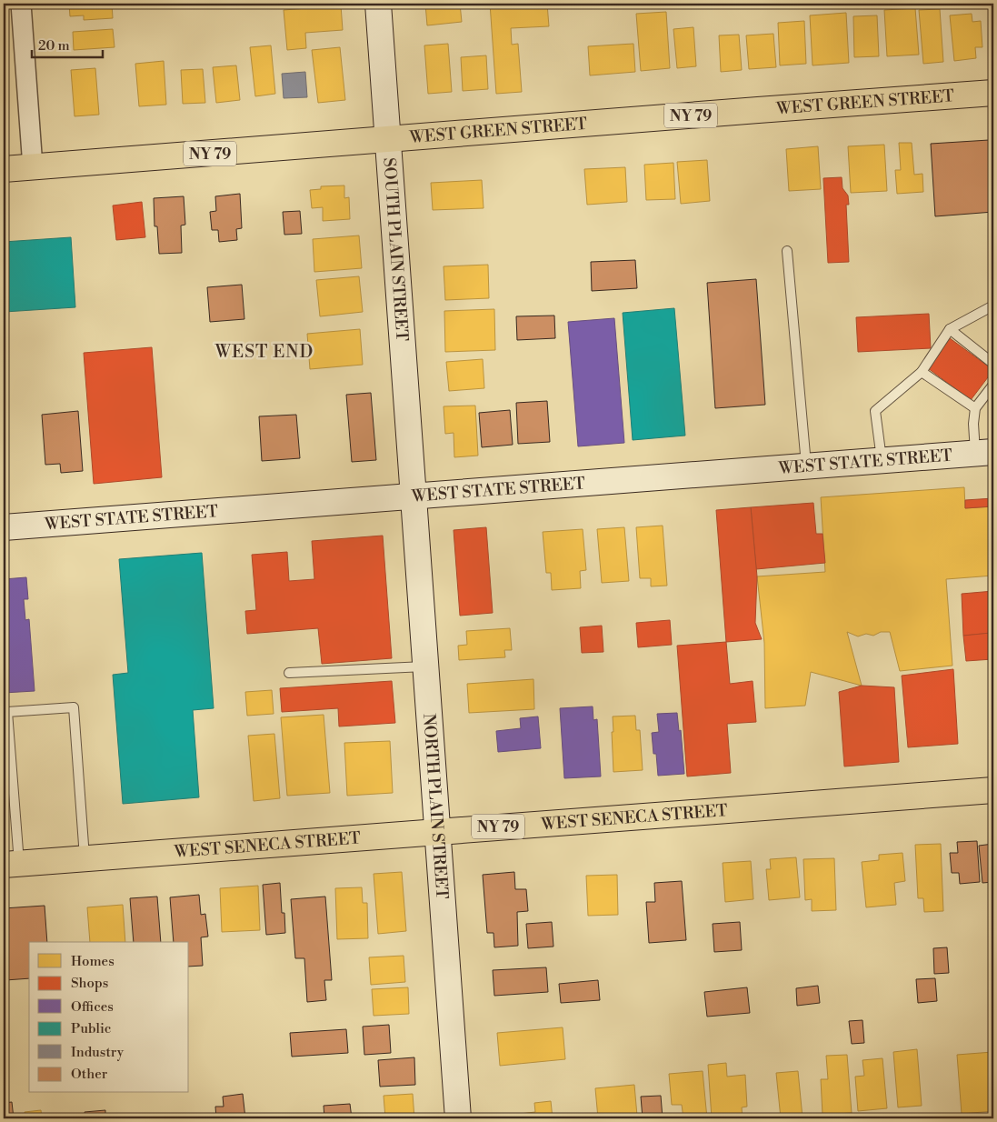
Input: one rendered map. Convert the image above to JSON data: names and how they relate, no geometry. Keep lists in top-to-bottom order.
{
  "streets": {
    "highway": ["WEST GREEN STREET", "NY 79", "WEST SENECA STREET"],
    "street": ["SOUTH PLAIN STREET", "WEST STATE STREET", "NORTH PLAIN STREET"]
  },
  "crossings": [
    ["WEST GREEN STREET", "SOUTH PLAIN STREET"],
    ["SOUTH PLAIN STREET", "WEST STATE STREET"],
    ["SOUTH PLAIN STREET", "NORTH PLAIN STREET"],
    ["WEST STATE STREET", "NORTH PLAIN STREET"],
    ["NORTH PLAIN STREET", "WEST SENECA STREET"]
  ],
  "districts": ["WEST END"],
  "legend": [
    "Homes",
    "Shops",
    "Offices",
    "Public",
    "Industry",
    "Other"
  ],
  "scale_bar": "20 m"
}
